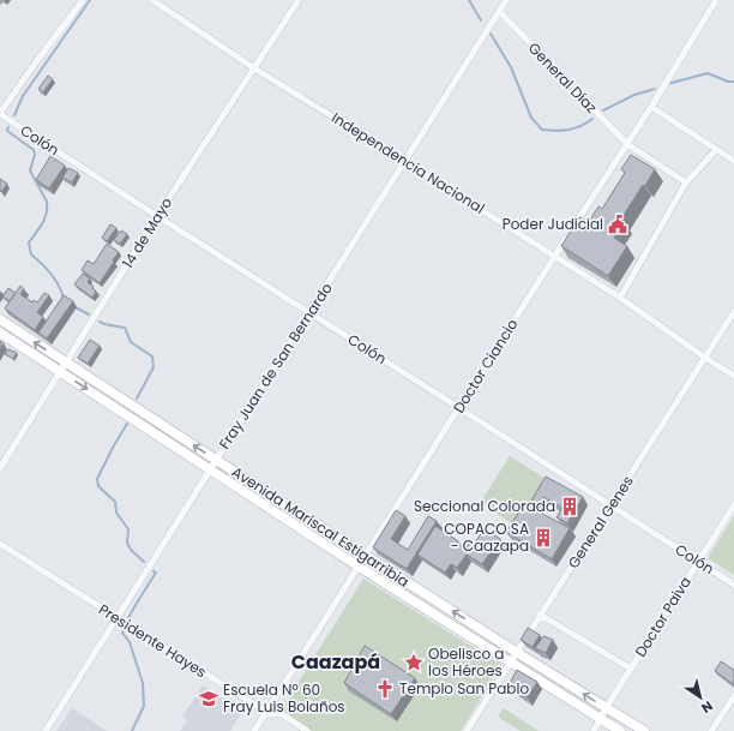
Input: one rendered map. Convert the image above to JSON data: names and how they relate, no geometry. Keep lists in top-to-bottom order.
{
  "streets": {
    "main road": ["Avenida Mariscal Estigarribia"],
    "street": [
      "General Díaz",
      "Colón",
      "Independencia Nacional",
      "14 de Mayo",
      "Fray Juan de San Bernardo",
      "Doctor Ciancio",
      "General Genes",
      "Doctor Paiva",
      "Presidente Hayes"
    ]
  },
  "crossings": [
    ["General Díaz", "Fray Juan de San Bernardo"],
    ["General Díaz", "Doctor Ciancio"],
    ["Colón", "14 de Mayo"],
    ["Colón", "Fray Juan de San Bernardo"],
    ["Colón", "Doctor Ciancio"],
    ["Colón", "General Genes"],
    ["Colón", "Doctor Paiva"],
    ["Independencia Nacional", "14 de Mayo"],
    ["Independencia Nacional", "Fray Juan de San Bernardo"],
    ["Independencia Nacional", "Doctor Ciancio"],
    ["Independencia Nacional", "General Genes"],
    ["14 de Mayo", "Avenida Mariscal Estigarribia"],
    ["Fray Juan de San Bernardo", "Avenida Mariscal Estigarribia"],
    ["Fray Juan de San Bernardo", "Presidente Hayes"],
    ["Doctor Ciancio", "Avenida Mariscal Estigarribia"],
    ["Doctor Ciancio", "Presidente Hayes"],
    ["General Genes", "Avenida Mariscal Estigarribia"],
    ["Avenida Mariscal Estigarribia", "Doctor Paiva"]
  ],
  "districts": ["Caazapá"],
  "places": {
    "public building": ["Poder Judicial"],
    "building": ["Seccional Colorada", "COPACO SA - Caazapa"],
    "place": ["Obelisco a los Héroes"],
    "church": ["Templo San Pablo"],
    "school or university": ["Escuela Nº 60 Fray Luis Bolaños"]
  },
  "north": "bottom right"
}
